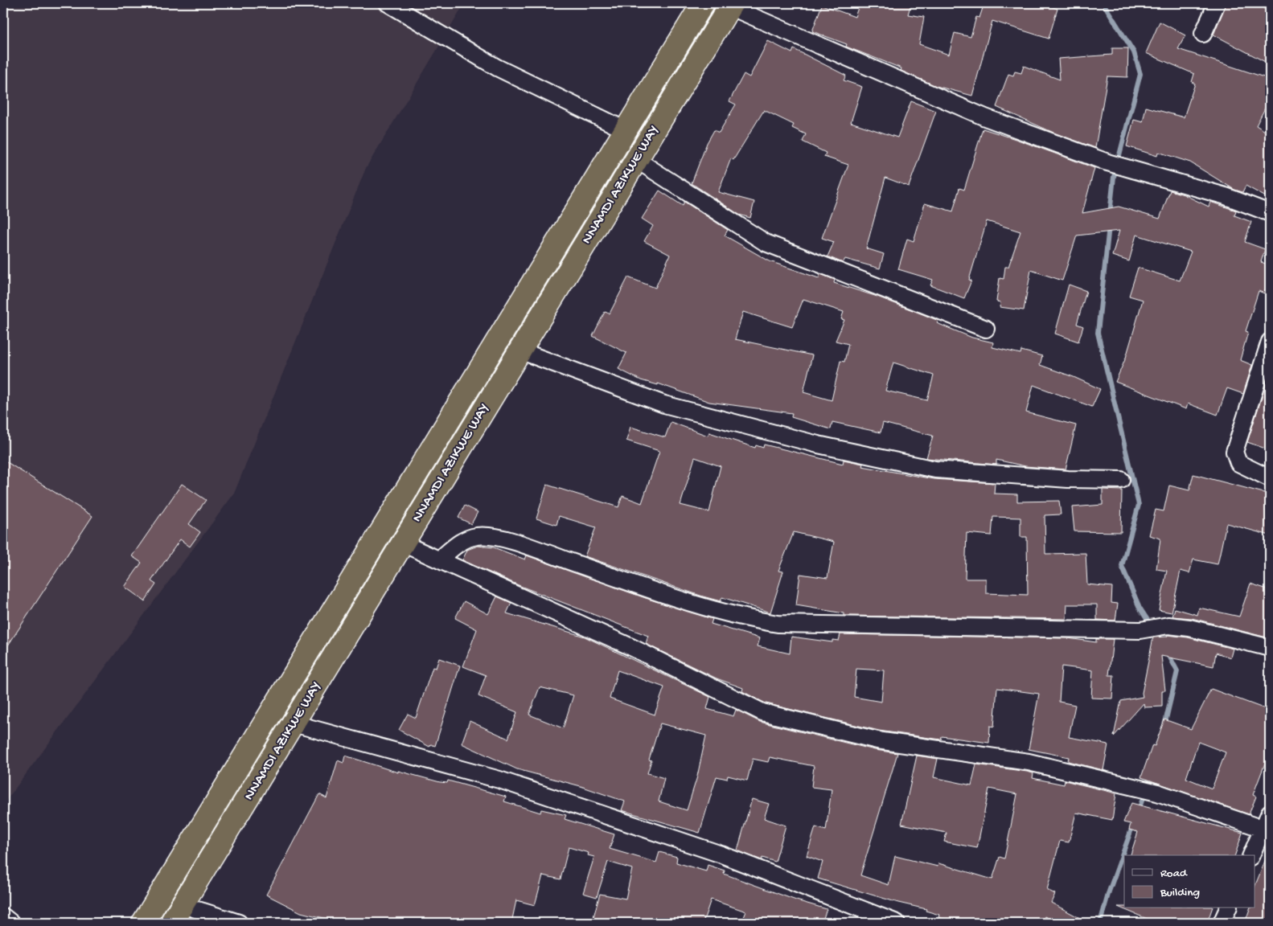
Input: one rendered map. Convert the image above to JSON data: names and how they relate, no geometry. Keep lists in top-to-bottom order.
{
  "streets": {
    "highway": ["NNAMDI AZIKWE WAY"]
  },
  "legend": ["Road", "Building"]
}
